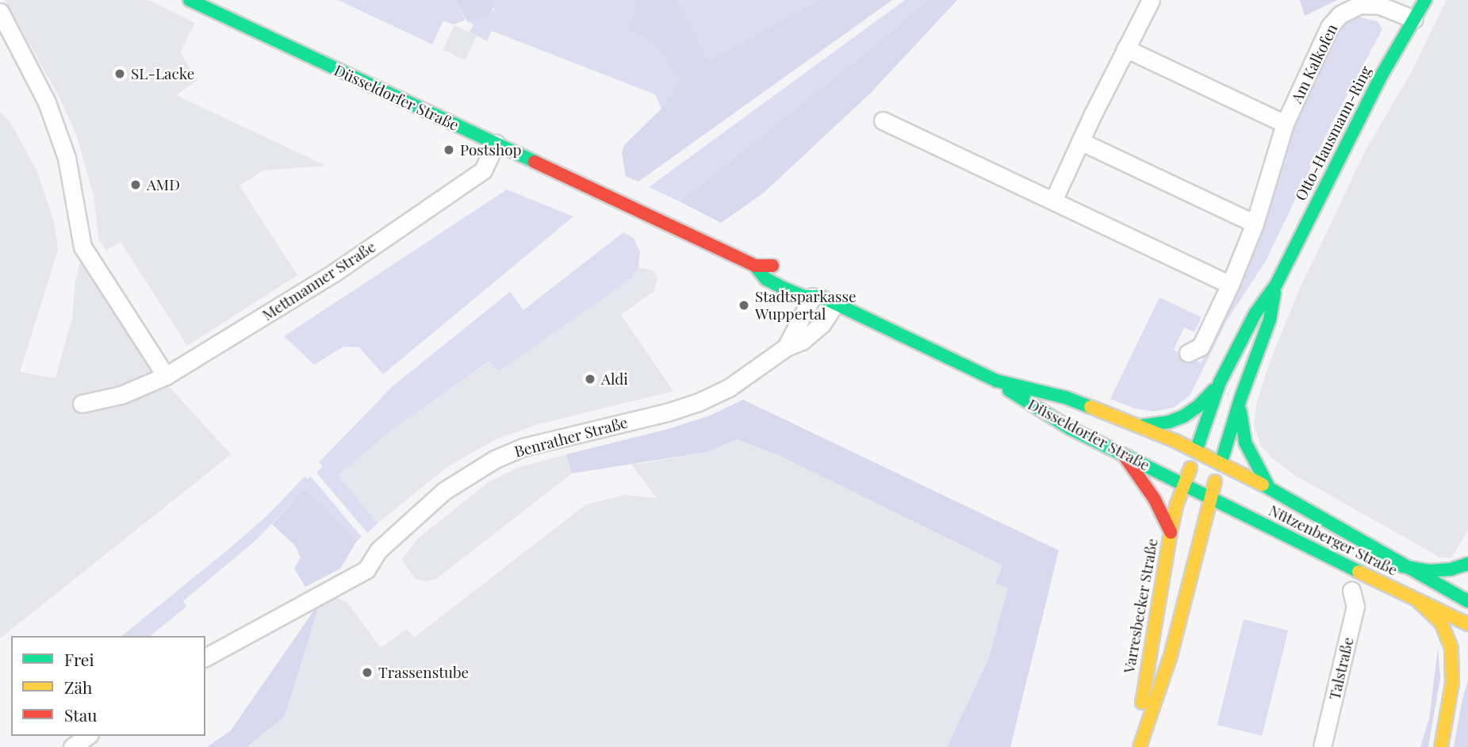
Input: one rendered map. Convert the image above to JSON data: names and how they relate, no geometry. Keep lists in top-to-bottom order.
{
  "streets": {
    "main road": [
      "Düsseldorfer Straße",
      "Otto-Hausmann-Ring",
      "Nützenberger Straße",
      "Varresbecker Straße"
    ],
    "street": [
      "Am Kalkofen",
      "Mettmanner Straße",
      "Benrather Straße",
      "Talstraße"
    ]
  },
  "crossings": [
    ["Am Kalkofen", "Otto-Hausmann-Ring"],
    ["Düsseldorfer Straße", "Otto-Hausmann-Ring"],
    ["Düsseldorfer Straße", "Mettmanner Straße"],
    ["Düsseldorfer Straße", "Benrather Straße"],
    ["Düsseldorfer Straße", "Nützenberger Straße"],
    ["Düsseldorfer Straße", "Varresbecker Straße"],
    ["Otto-Hausmann-Ring", "Nützenberger Straße"],
    ["Otto-Hausmann-Ring", "Varresbecker Straße"],
    ["Nützenberger Straße", "Varresbecker Straße"]
  ],
  "places": [
    "SL-Lacke",
    "Postshop",
    "AMD",
    "Stadtsparkasse Wuppertal",
    "Aldi",
    "Trassenstube"
  ],
  "legend": ["Frei", "Zäh", "Stau"]
}
